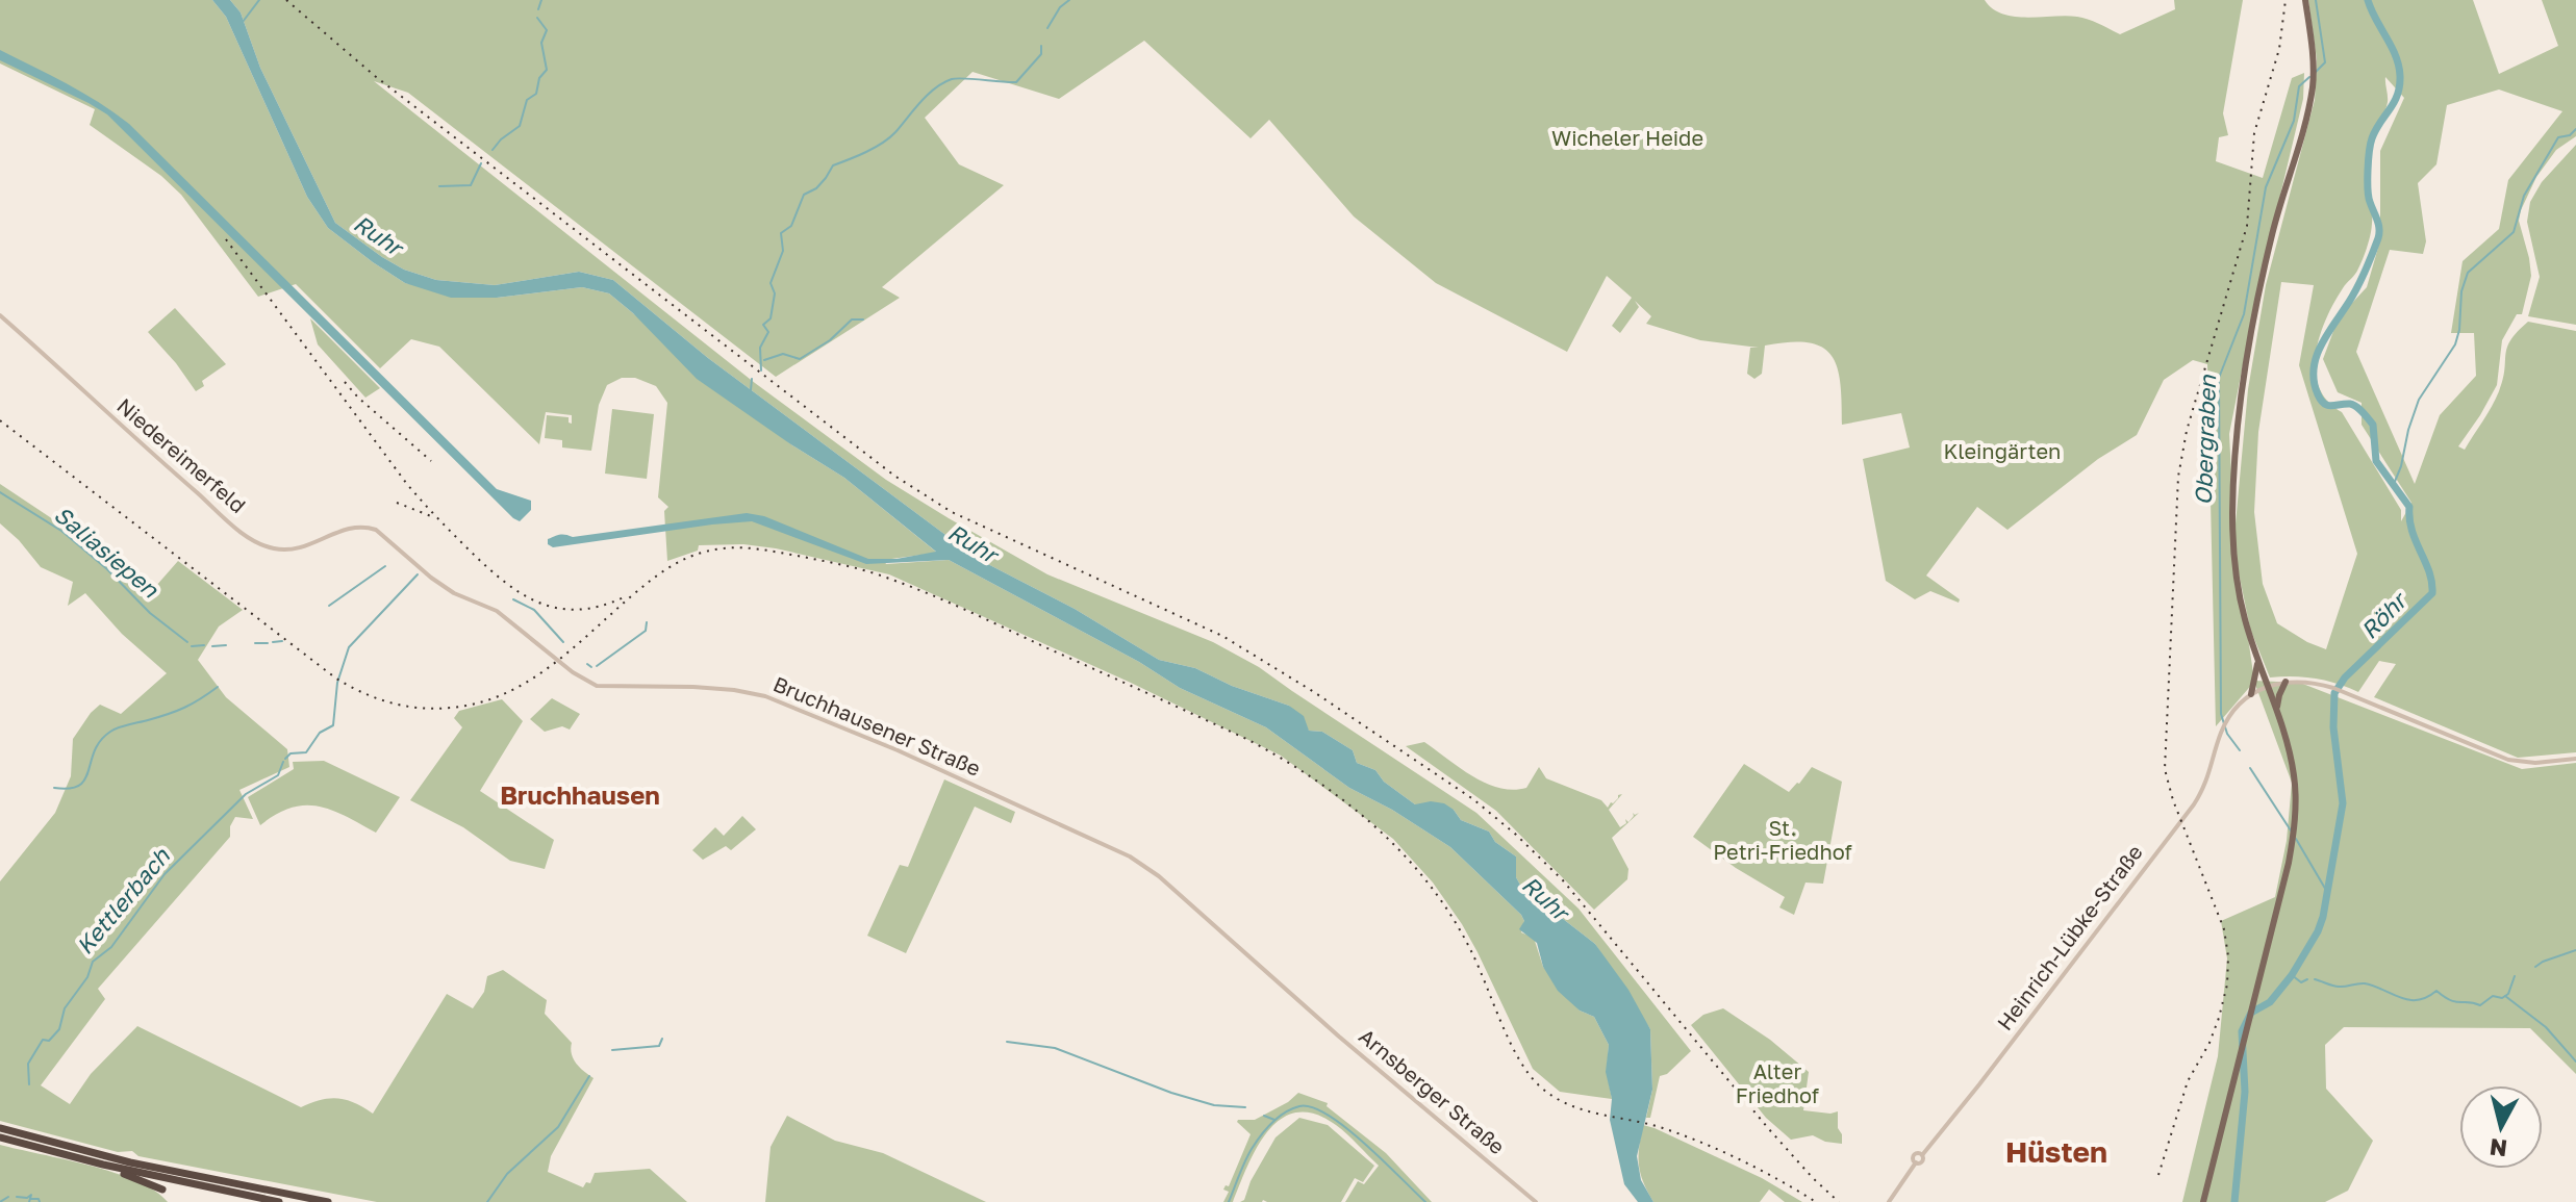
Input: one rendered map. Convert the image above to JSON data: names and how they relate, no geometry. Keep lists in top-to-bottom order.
{
  "streets": {
    "street": [
      "Niedereimerfeld",
      "Bruchhausener Straße",
      "Heinrich-Lübke-Straße",
      "Arnsberger Straße"
    ]
  },
  "crossings": [
    ["Niedereimerfeld", "Bruchhausener Straße"],
    ["Bruchhausener Straße", "Arnsberger Straße"]
  ],
  "districts": ["Bruchhausen", "Hüsten"],
  "water": [
    "Ruhr",
    "Obergraben",
    "Saliasiepen",
    "Röhr",
    "Kettlerbach"
  ],
  "parks": [
    "Wicheler Heide",
    "Kleingärten",
    "St. Petri-Friedhof",
    "Alter Friedhof"
  ],
  "north": "bottom"
}
